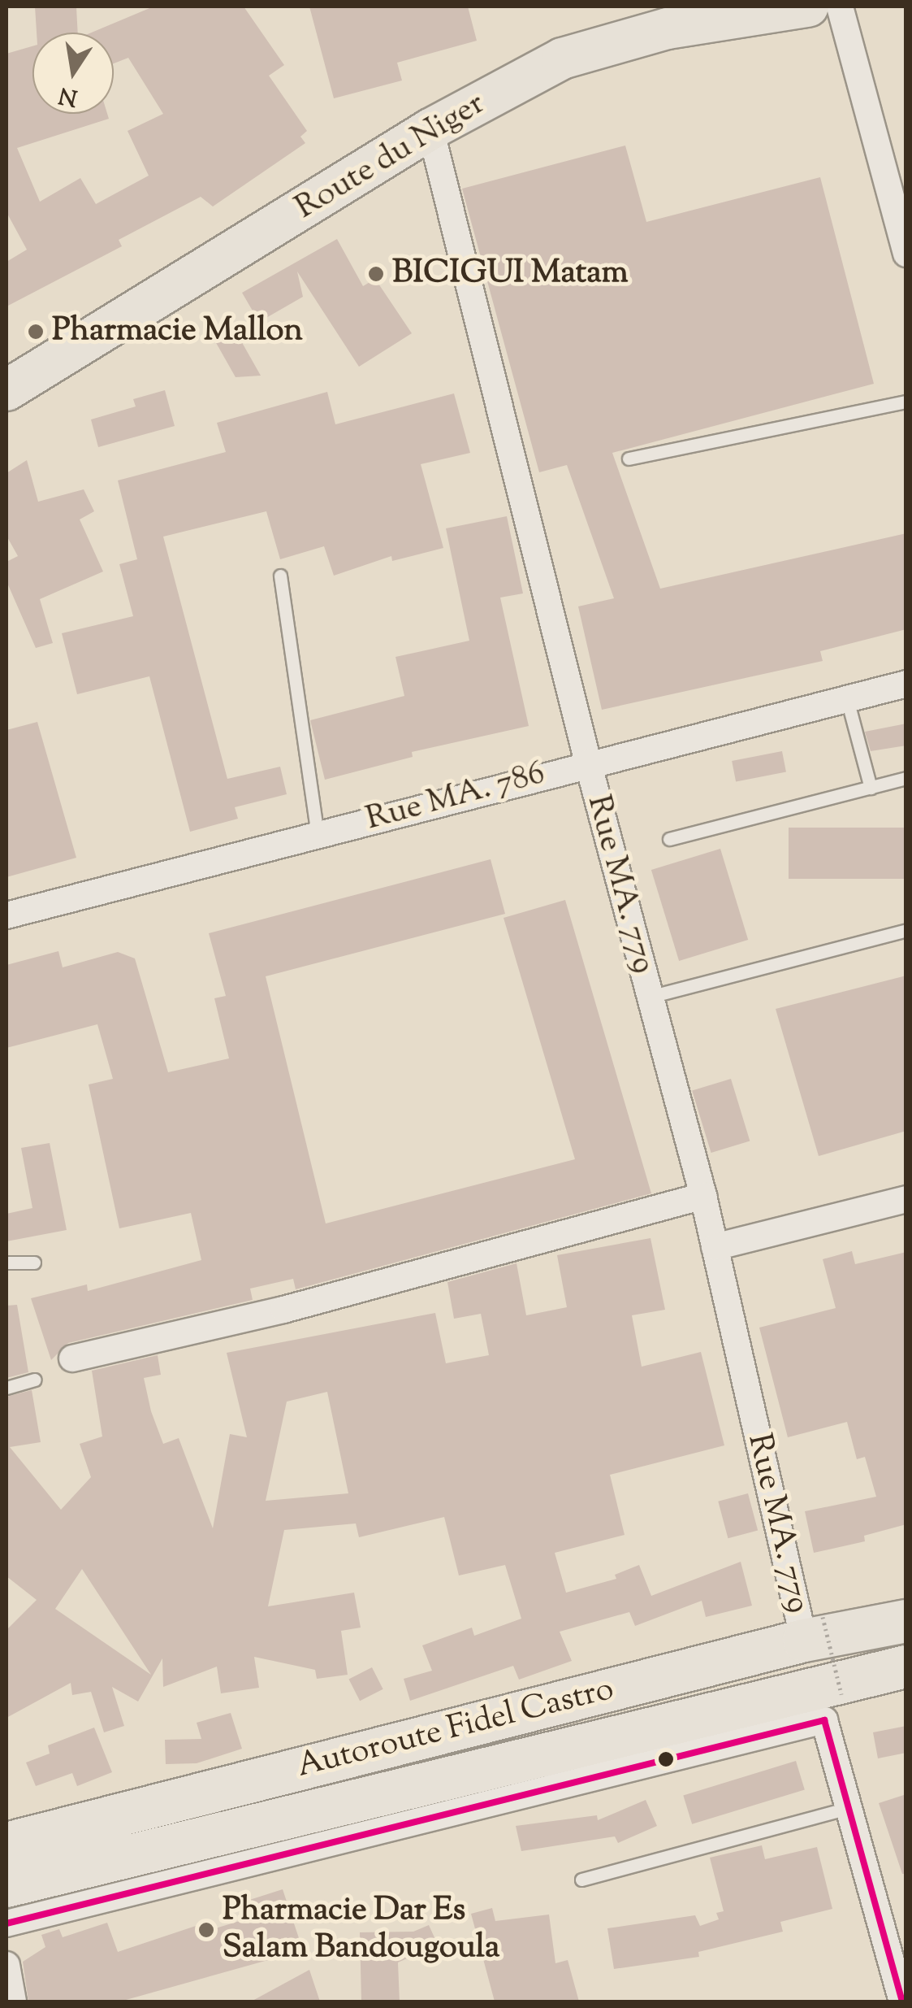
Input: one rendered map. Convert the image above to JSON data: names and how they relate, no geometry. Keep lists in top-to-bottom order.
{
  "streets": {
    "highway": ["Autoroute Fidel Castro"],
    "main road": ["Route du Niger"],
    "street": ["Rue MA. 786", "Rue MA. 779"]
  },
  "crossings": [
    ["Route du Niger", "Rue MA. 779"],
    ["Rue MA. 786", "Rue MA. 779"],
    ["Rue MA. 779", "Autoroute Fidel Castro"]
  ],
  "places": ["BICIGUI Matam", "Pharmacie Mallon", "Pharmacie Dar Es Salam Bandougoula"],
  "north": "bottom"
}
